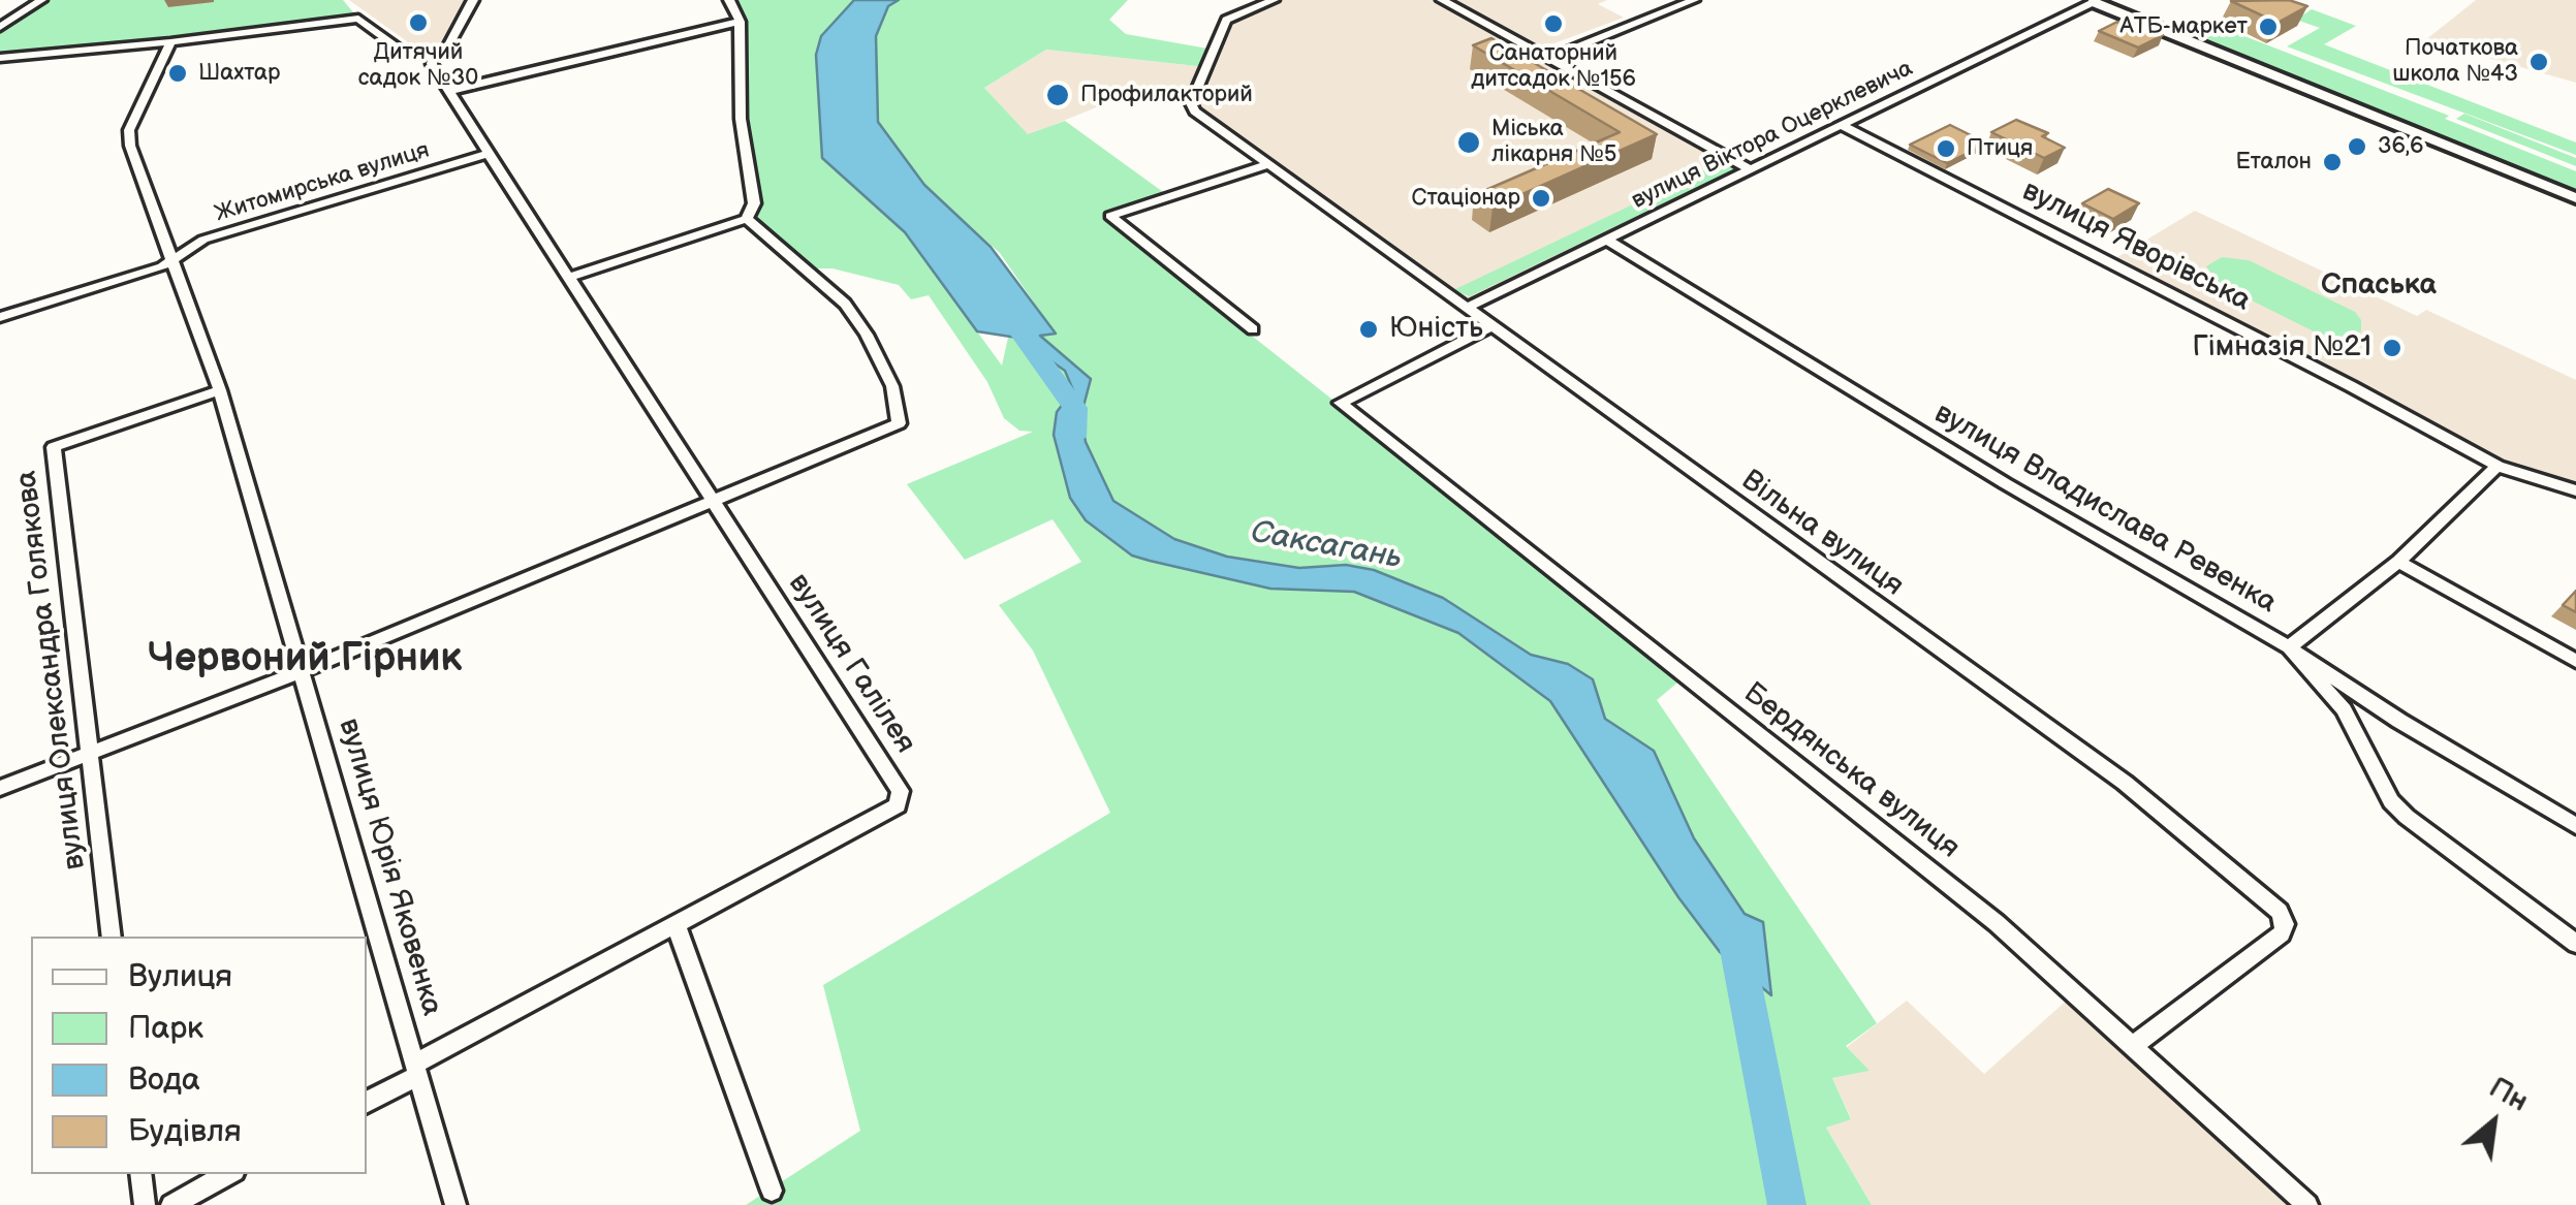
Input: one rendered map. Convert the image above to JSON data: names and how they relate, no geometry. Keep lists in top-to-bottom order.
{
  "streets": {
    "street": [
      "вулиця Віктора Оцерклевича",
      "Житомирська вулиця",
      "вулиця Яворівська",
      "вулиця Владислава Ревенка",
      "Вільна вулиця",
      "вулиця Галілея",
      "вулиця Олександра Голякова",
      "Бердянська вулиця",
      "вулиця Юрія Яковенка"
    ]
  },
  "crossings": [
    ["вулиця Віктора Оцерклевича", "вулиця Яворівська"],
    ["вулиця Віктора Оцерклевича", "вулиця Владислава Ревенка"],
    ["вулиця Віктора Оцерклевича", "Вільна вулиця"],
    ["Житомирська вулиця", "вулиця Галілея"],
    ["Вільна вулиця", "Бердянська вулиця"],
    ["вулиця Галілея", "вулиця Юрія Яковенка"],
    ["вулиця Олександра Голякова", "вулиця Юрія Яковенка"]
  ],
  "districts": ["Спаська", "Червоний Гірник"],
  "water": ["Саксагань"],
  "places": [
    "Дитячий садок №30",
    "Санаторний дитсадок №156",
    "АТБ-маркет",
    "Початкова школа №43",
    "Шахтар",
    "Профилакторий",
    "Міська лікарня №5",
    "36,6",
    "Птиця",
    "Еталон",
    "Стаціонар",
    "Юність",
    "Гімназія №21"
  ],
  "legend": [
    "Вулиця",
    "Парк",
    "Вода",
    "Будівля"
  ],
  "north": "top right"
}
